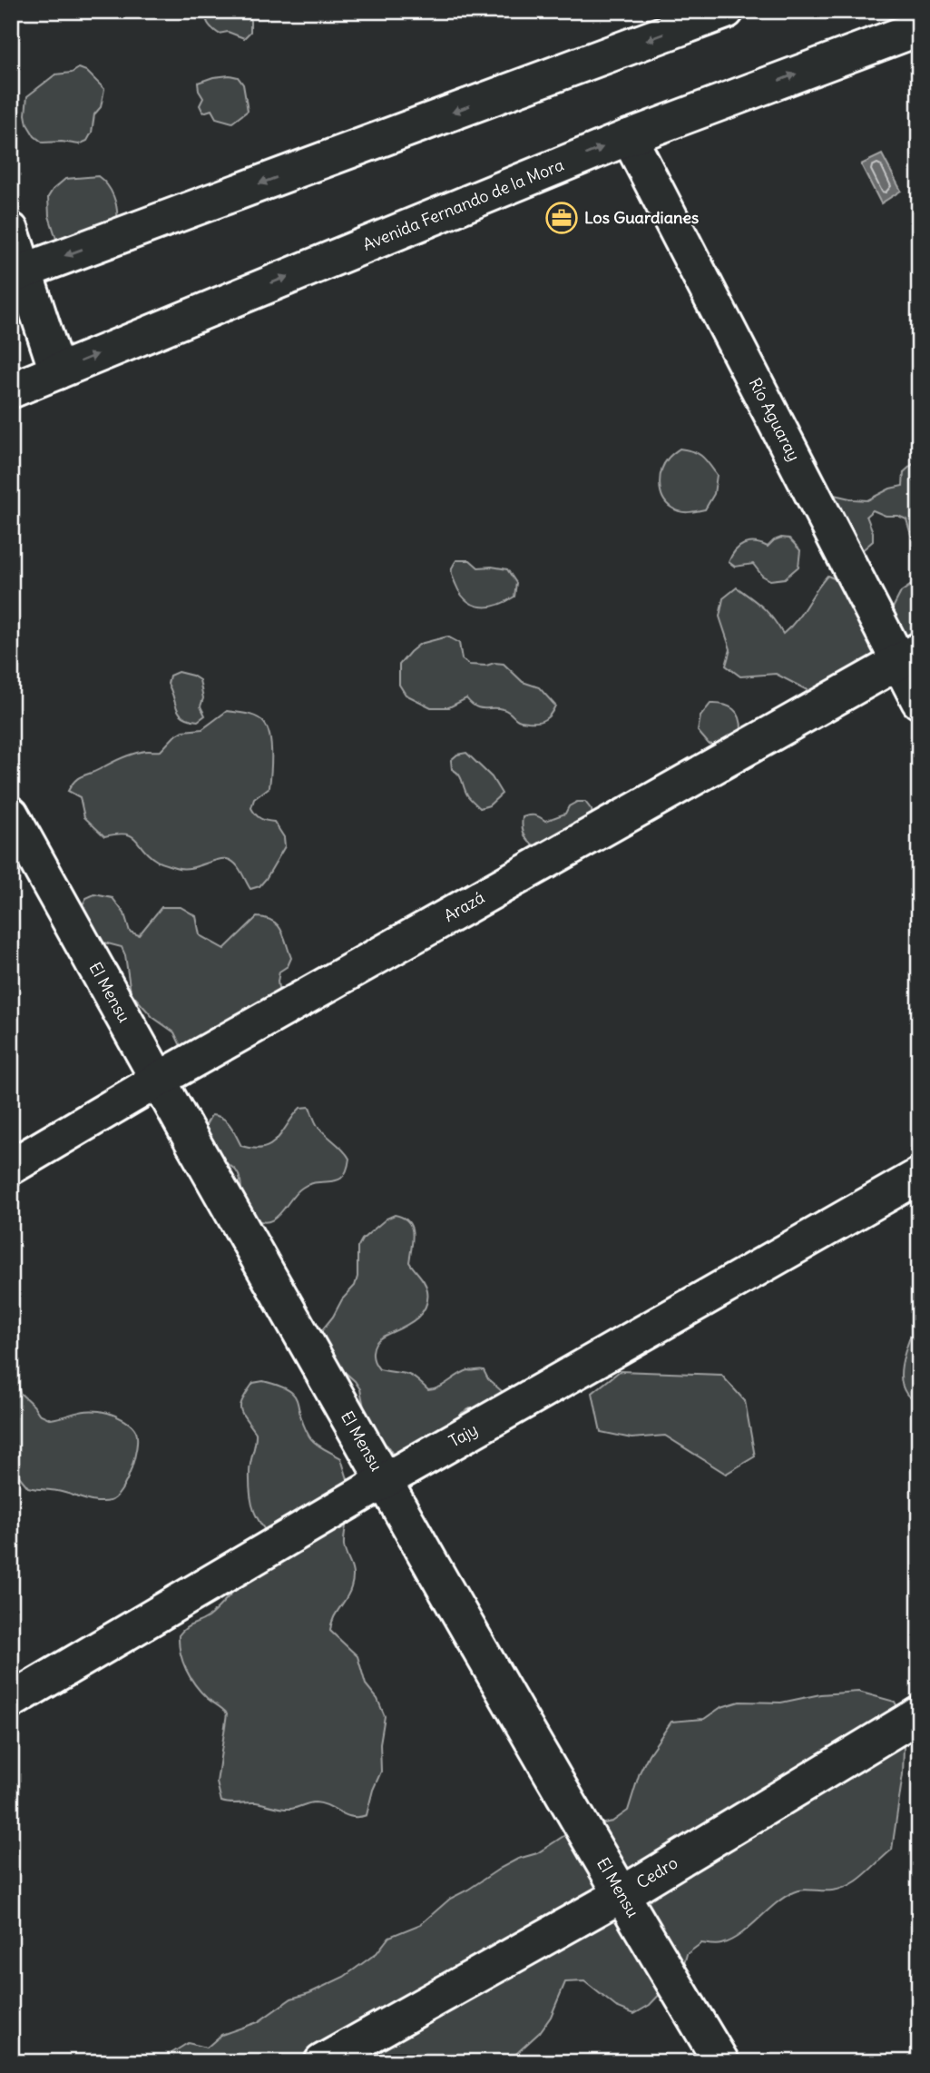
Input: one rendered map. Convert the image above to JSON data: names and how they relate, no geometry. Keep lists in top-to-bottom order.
{
  "streets": {
    "street": [
      "Avenida Fernando de la Mora",
      "Río Aguaray",
      "Arazá",
      "El Mensu",
      "Tajy",
      "Cedro"
    ]
  },
  "crossings": [
    ["Avenida Fernando de la Mora", "Río Aguaray"],
    ["Río Aguaray", "Arazá"],
    ["Arazá", "El Mensu"],
    ["El Mensu", "Tajy"],
    ["El Mensu", "Cedro"]
  ],
  "places": {
    "office": ["Los Guardianes"]
  }
}
